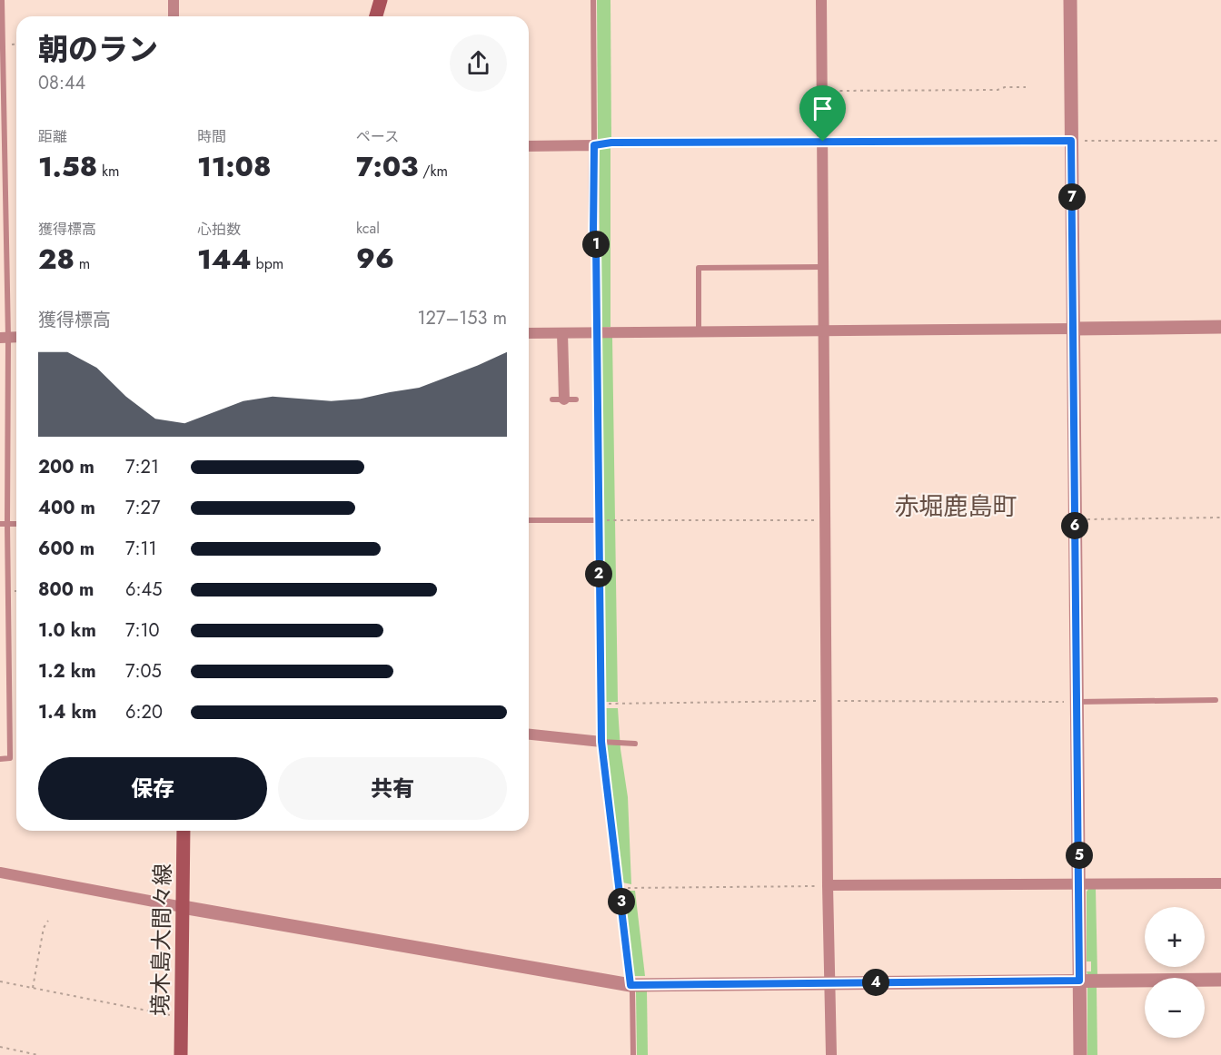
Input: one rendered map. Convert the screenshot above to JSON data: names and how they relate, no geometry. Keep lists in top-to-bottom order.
{
  "streets": {
    "main road": ["境木島大間々線"]
  },
  "districts": ["赤堀鹿島町"],
  "page": {
    "heading": ["朝のラン", "08:44"],
    "stats": [
      ["距離", "1.58 km"],
      ["時間", "11:08"],
      ["ペース", "7:03 /km"],
      ["獲得標高", "28 m"],
      ["心拍数", "144 bpm"],
      ["kcal", "96"]
    ],
    "pins": [
      "7",
      "1",
      "6",
      "2",
      "5",
      "3",
      "4"
    ],
    "chart": ["獲得標高", "127–153 m"],
    "list": [
      {
        "name": "200 m",
        "note": "7:21"
      },
      {
        "name": "400 m",
        "note": "7:27"
      },
      {
        "name": "600 m",
        "note": "7:11"
      },
      {
        "name": "800 m",
        "note": "6:45"
      },
      {
        "name": "1.0 km",
        "note": "7:10"
      },
      {
        "name": "1.2 km",
        "note": "7:05"
      },
      {
        "name": "1.4 km",
        "note": "6:20"
      }
    ],
    "buttons": ["保存", "共有"],
    "map_buttons": ["+", "−"]
  }
}
